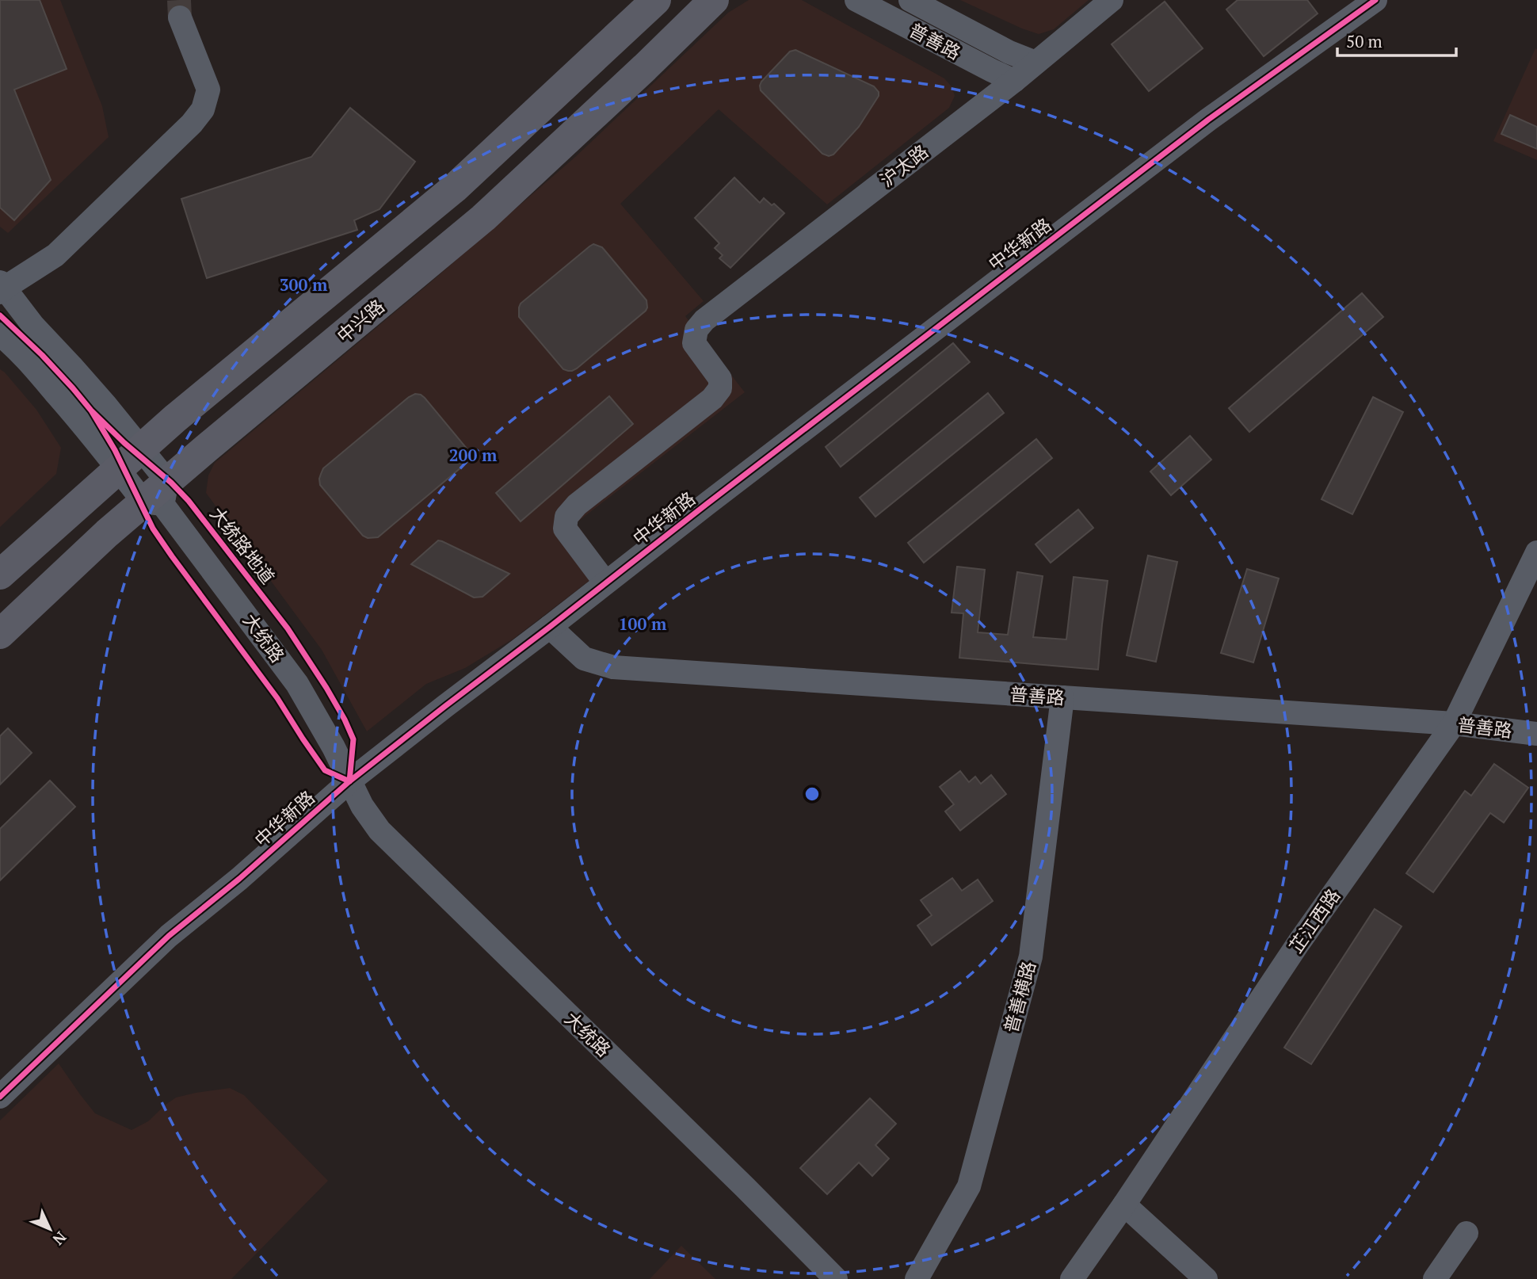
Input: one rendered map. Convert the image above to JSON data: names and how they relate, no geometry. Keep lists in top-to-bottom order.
{
  "streets": {
    "main road": ["中兴路"],
    "street": [
      "普善路",
      "沪太路",
      "中华新路",
      "大统路",
      "芷江西路",
      "普善横路"
    ],
    "cycle path": ["大统路地道"]
  },
  "crossings": [
    ["普善路", "沪太路"],
    ["普善路", "中华新路"],
    ["普善路", "芷江西路"],
    ["普善路", "普善横路"],
    ["沪太路", "中华新路"],
    ["中华新路", "大统路"],
    ["中兴路", "大统路"]
  ],
  "scale_bar": "50 m",
  "north": "bottom right",
  "rings": ["300 m", "200 m", "100 m"]
}
